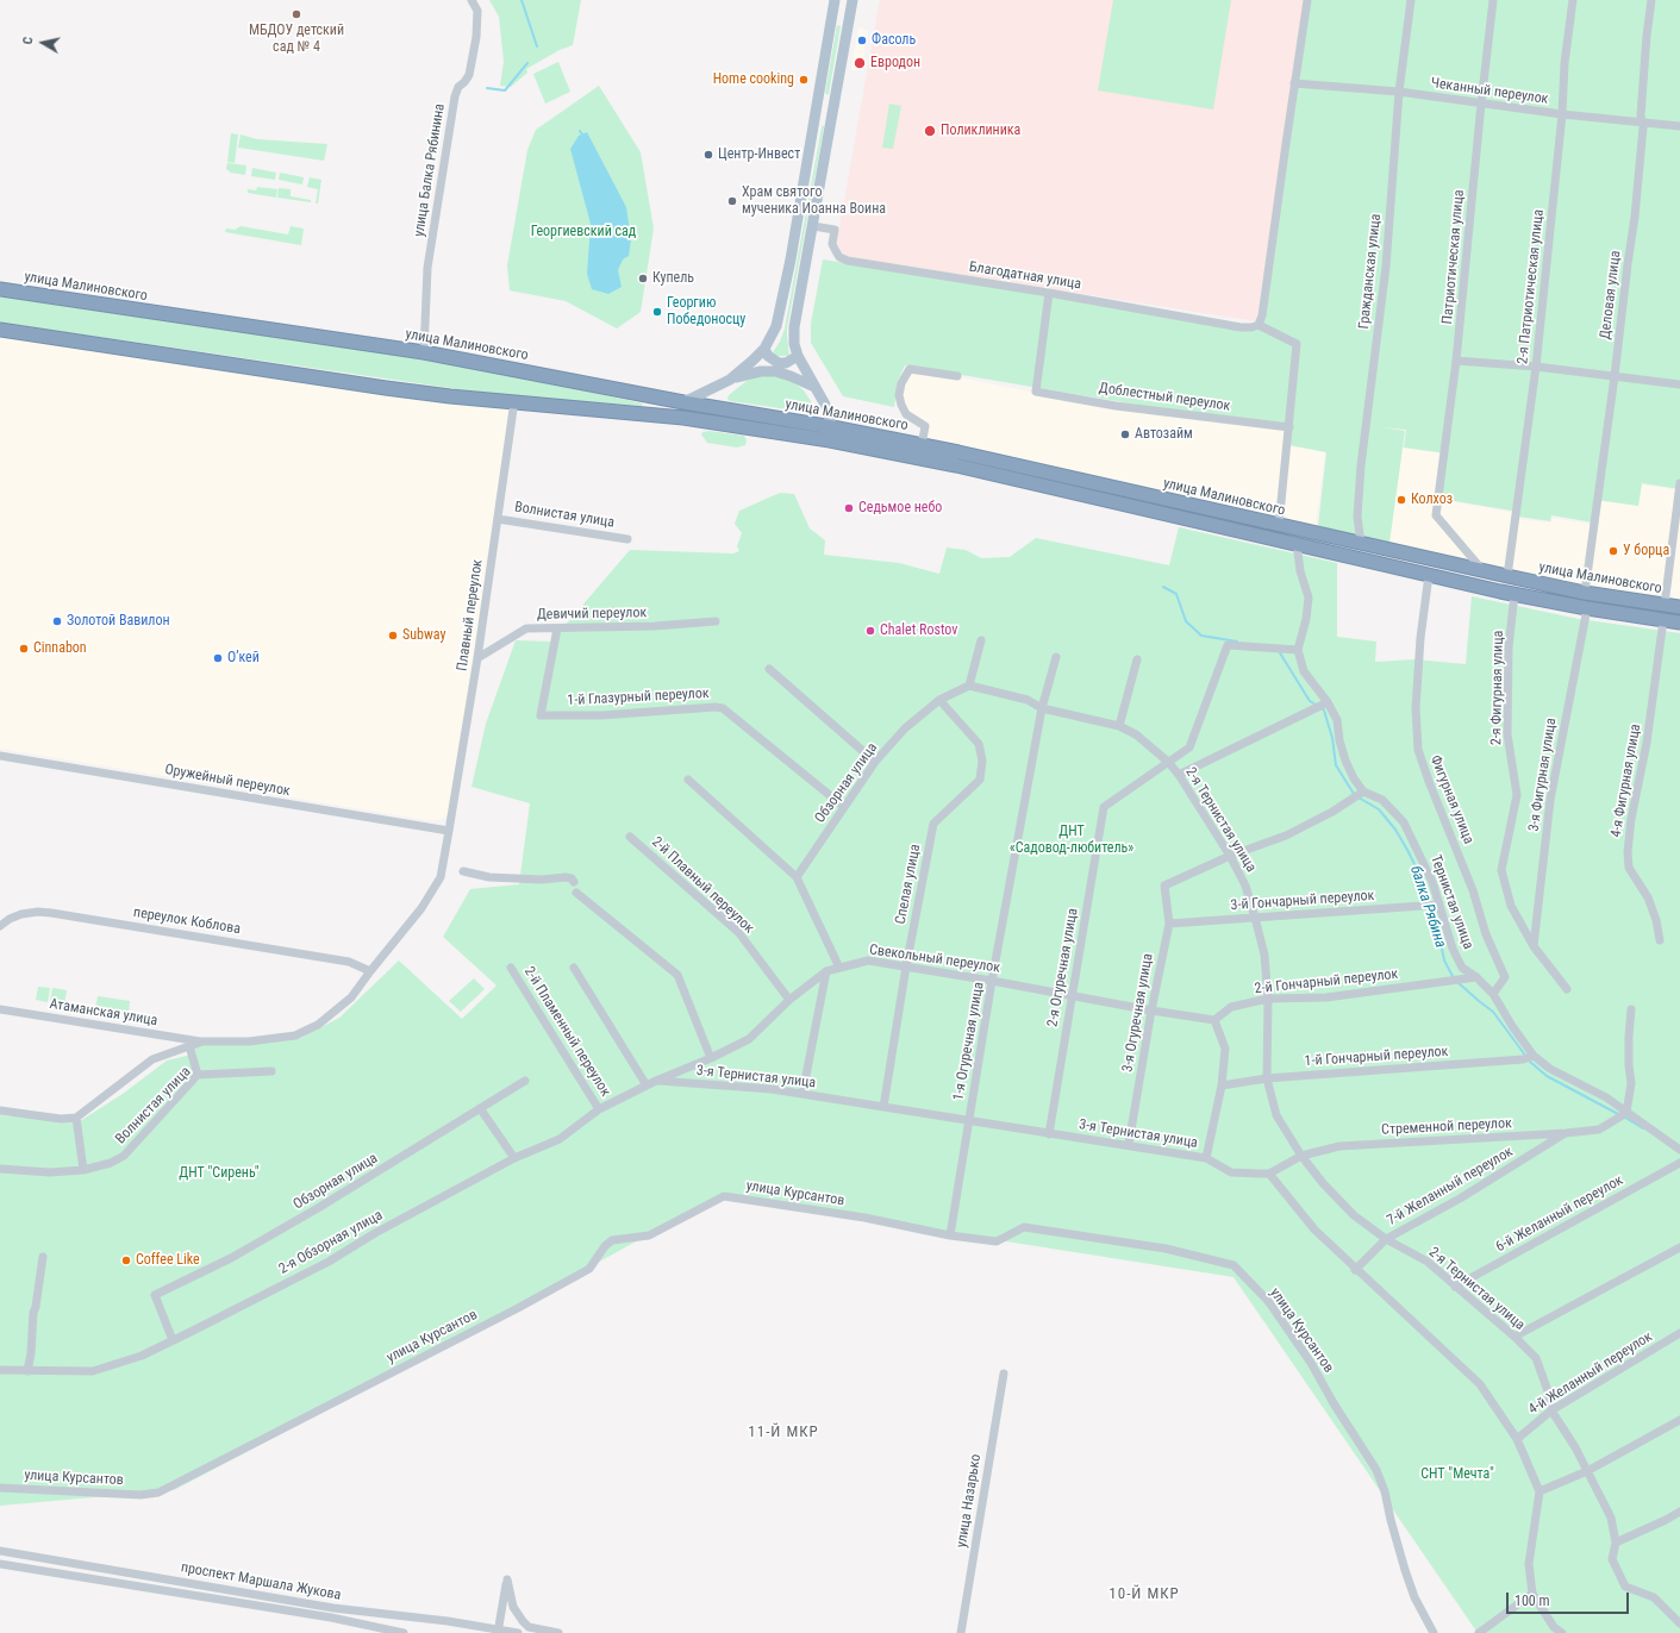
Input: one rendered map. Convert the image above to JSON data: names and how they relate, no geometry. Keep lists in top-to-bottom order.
{
  "streets": {
    "highway": ["улица Малиновского"],
    "street": [
      "Чеканный переулок",
      "улица Балка Рябинина",
      "Патриотическая улица",
      "Гражданская улица",
      "Благодатная улица",
      "2-я Патриотическая улица",
      "Деловая улица",
      "Доблестный переулок",
      "Волнистая улица",
      "Девичий переулок",
      "Плавный переулок",
      "2-я Фигурная улица",
      "1-й Глазурный переулок",
      "3-я Фигурная улица",
      "Оружейный переулок",
      "4-я Фигурная улица",
      "Обзорная улица",
      "Фигурная улица",
      "2-я Тернистая улица",
      "Спелая улица",
      "2-й Плавный переулок",
      "3-й Гончарный переулок",
      "Тернистая улица",
      "переулок Коблова",
      "Свекольный переулок",
      "2-я Огуречная улица",
      "2-й Гончарный переулок",
      "Атаманская улица",
      "3-я Огуречная улица",
      "2-й Пламенный переулок",
      "1-я Огуречная улица",
      "1-й Гончарный переулок",
      "3-я Тернистая улица",
      "Стременной переулок",
      "7-й Желанный переулок",
      "улица Курсантов",
      "6-й Желанный переулок",
      "2-я Обзорная улица",
      "4-й Желанный переулок",
      "улица Назарько",
      "проспект Маршала Жукова"
    ]
  },
  "crossings": [
    ["Чеканный переулок", "Патриотическая улица"],
    ["Чеканный переулок", "Гражданская улица"],
    ["Чеканный переулок", "2-я Патриотическая улица"],
    ["Чеканный переулок", "Деловая улица"],
    ["улица Балка Рябинина", "улица Малиновского"],
    ["Патриотическая улица", "улица Малиновского"],
    ["Гражданская улица", "улица Малиновского"],
    ["Благодатная улица", "улица Малиновского"],
    ["Благодатная улица", "Доблестный переулок"],
    ["улица Малиновского", "2-я Патриотическая улица"],
    ["улица Малиновского", "Деловая улица"],
    ["улица Малиновского", "Плавный переулок"],
    ["улица Малиновского", "2-я Фигурная улица"],
    ["улица Малиновского", "3-я Фигурная улица"],
    ["улица Малиновского", "4-я Фигурная улица"],
    ["улица Малиновского", "Фигурная улица"],
    ["Волнистая улица", "Плавный переулок"],
    ["Девичий переулок", "Плавный переулок"],
    ["Девичий переулок", "1-й Глазурный переулок"],
    ["Плавный переулок", "Оружейный переулок"],
    ["Плавный переулок", "переулок Коблова"],
    ["Плавный переулок", "Атаманская улица"],
    ["2-я Фигурная улица", "3-я Фигурная улица"],
    ["1-й Глазурный переулок", "Обзорная улица"],
    ["Обзорная улица", "2-я Тернистая улица"],
    ["Обзорная улица", "Спелая улица"],
    ["Обзорная улица", "2-я Обзорная улица"],
    ["Фигурная улица", "Тернистая улица"],
    ["2-я Тернистая улица", "3-й Гончарный переулок"],
    ["2-я Тернистая улица", "2-я Огуречная улица"],
    ["2-я Тернистая улица", "2-й Гончарный переулок"],
    ["2-я Тернистая улица", "3-я Огуречная улица"],
    ["2-я Тернистая улица", "1-я Огуречная улица"],
    ["2-я Тернистая улица", "1-й Гончарный переулок"],
    ["2-я Тернистая улица", "Стременной переулок"],
    ["2-я Тернистая улица", "7-й Желанный переулок"],
    ["2-я Тернистая улица", "6-й Желанный переулок"],
    ["2-я Тернистая улица", "4-й Желанный переулок"],
    ["Спелая улица", "Свекольный переулок"],
    ["Спелая улица", "3-я Тернистая улица"],
    ["2-й Плавный переулок", "Свекольный переулок"],
    ["3-й Гончарный переулок", "Тернистая улица"],
    ["3-й Гончарный переулок", "3-я Огуречная улица"],
    ["Тернистая улица", "2-й Гончарный переулок"],
    ["Тернистая улица", "1-й Гончарный переулок"],
    ["Тернистая улица", "Стременной переулок"],
    ["Свекольный переулок", "2-я Огуречная улица"],
    ["Свекольный переулок", "2-й Гончарный переулок"],
    ["Свекольный переулок", "3-я Огуречная улица"],
    ["Свекольный переулок", "1-я Огуречная улица"],
    ["Свекольный переулок", "3-я Тернистая улица"],
    ["Свекольный переулок", "2-я Обзорная улица"],
    ["2-я Огуречная улица", "3-я Тернистая улица"],
    ["3-я Огуречная улица", "3-я Тернистая улица"],
    ["2-й Пламенный переулок", "2-я Обзорная улица"],
    ["1-я Огуречная улица", "3-я Тернистая улица"],
    ["1-я Огуречная улица", "улица Курсантов"],
    ["3-я Тернистая улица", "Стременной переулок"],
    ["3-я Тернистая улица", "2-я Обзорная улица"],
    ["Стременной переулок", "7-й Желанный переулок"]
  ],
  "districts": ["11-Й МКР", "10-Й МКР"],
  "water": ["балка Рябина"],
  "parks": [
    "Георгиевский сад",
    "ДНТ «Садовод-любитель»",
    "ДНТ \"Сирень\"",
    "СНТ \"Мечта\""
  ],
  "places": [
    "МБДОУ детский сад № 4",
    "Фасоль",
    "Евродон",
    "Home cooking",
    "Поликлиника",
    "Центр-Инвест",
    "Храм святого мученика Иоанна Воина",
    "Купель",
    "Георгию Победоносцу",
    "Автозайм",
    "Колхоз",
    "Седьмое небо",
    "У борца",
    "Золотой Вавилон",
    "Chalet Rostov",
    "Subway",
    "Cinnabon",
    "О’кей",
    "Coffee Like"
  ],
  "scale_bar": "100 m",
  "north": "left"
}
